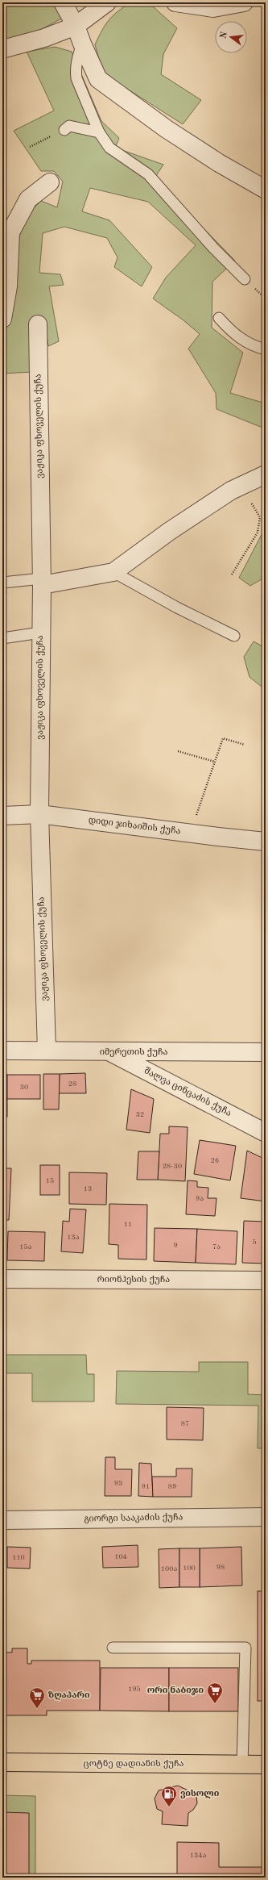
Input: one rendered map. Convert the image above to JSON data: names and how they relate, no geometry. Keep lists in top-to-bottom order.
{
  "streets": {
    "main road": ["ცოტნე დადიანის ქუჩა"],
    "street": [
      "ვაჟიკა ფხოველის ქუჩა",
      "დიდი ჯიხაიშის ქუჩა",
      "იმერეთის ქუჩა",
      "შალვა ცინცაძის ქუჩა",
      "რიონჰესის ქუჩა",
      "გიორგი სააკაძის ქუჩა"
    ]
  },
  "crossings": [
    ["ვაჟიკა ფხოველის ქუჩა", "დიდი ჯიხაიშის ქუჩა"],
    ["ვაჟიკა ფხოველის ქუჩა", "იმერეთის ქუჩა"],
    ["იმერეთის ქუჩა", "შალვა ცინცაძის ქუჩა"]
  ],
  "places": {
    "supermarket": ["ორი ნაბიჯი", "ზღაპარი"],
    "fuel station": ["ვისოლი"]
  },
  "house_numbers": [
    "28",
    "30",
    "32",
    "26",
    "28-30",
    "15",
    "13",
    "9ა",
    "11",
    "13ა",
    "5",
    "9",
    "15ა",
    "7ა",
    "87",
    "93",
    "91",
    "89",
    "104",
    "110",
    "98",
    "100",
    "100ა",
    "195",
    "134ა"
  ],
  "north": "left"
}
